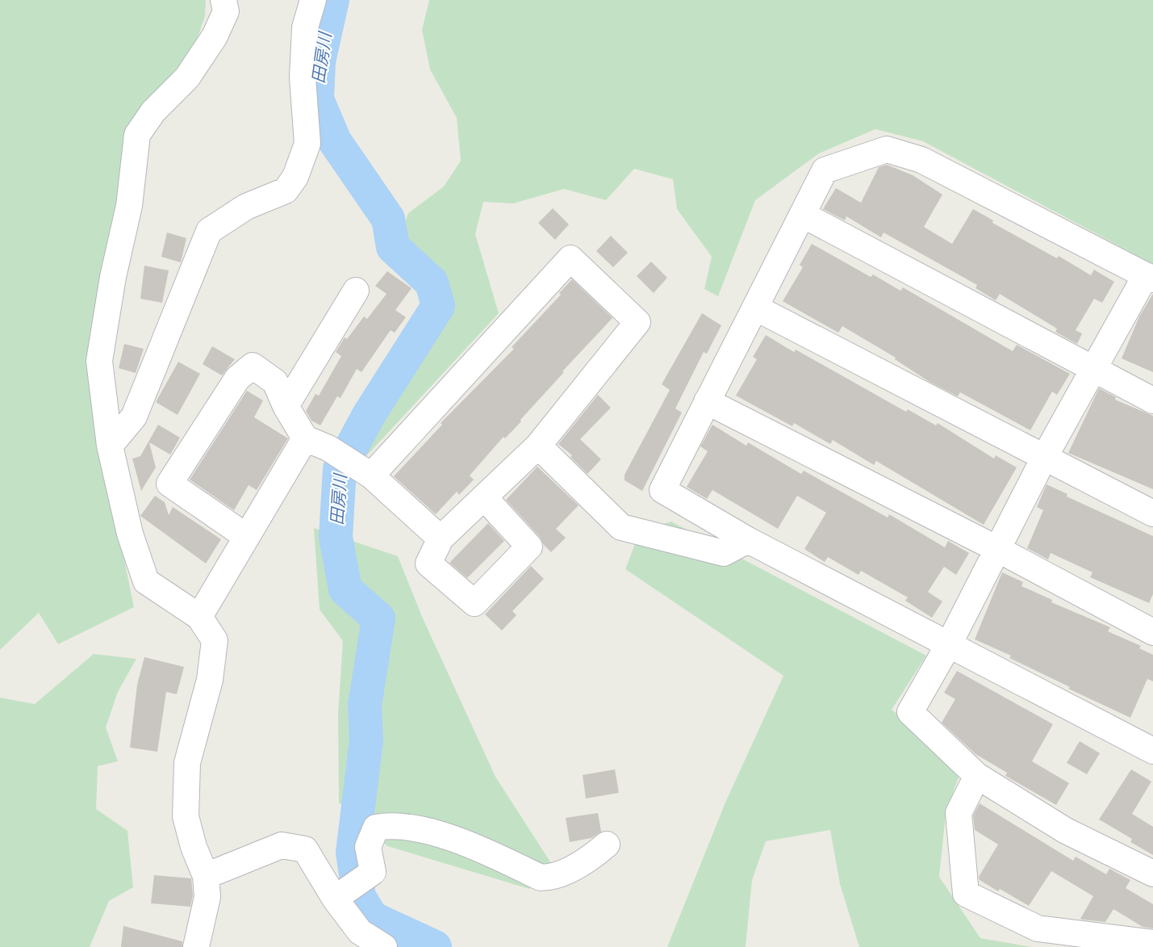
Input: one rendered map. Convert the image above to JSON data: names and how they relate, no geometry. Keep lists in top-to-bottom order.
{
  "water": ["田房川"]
}
